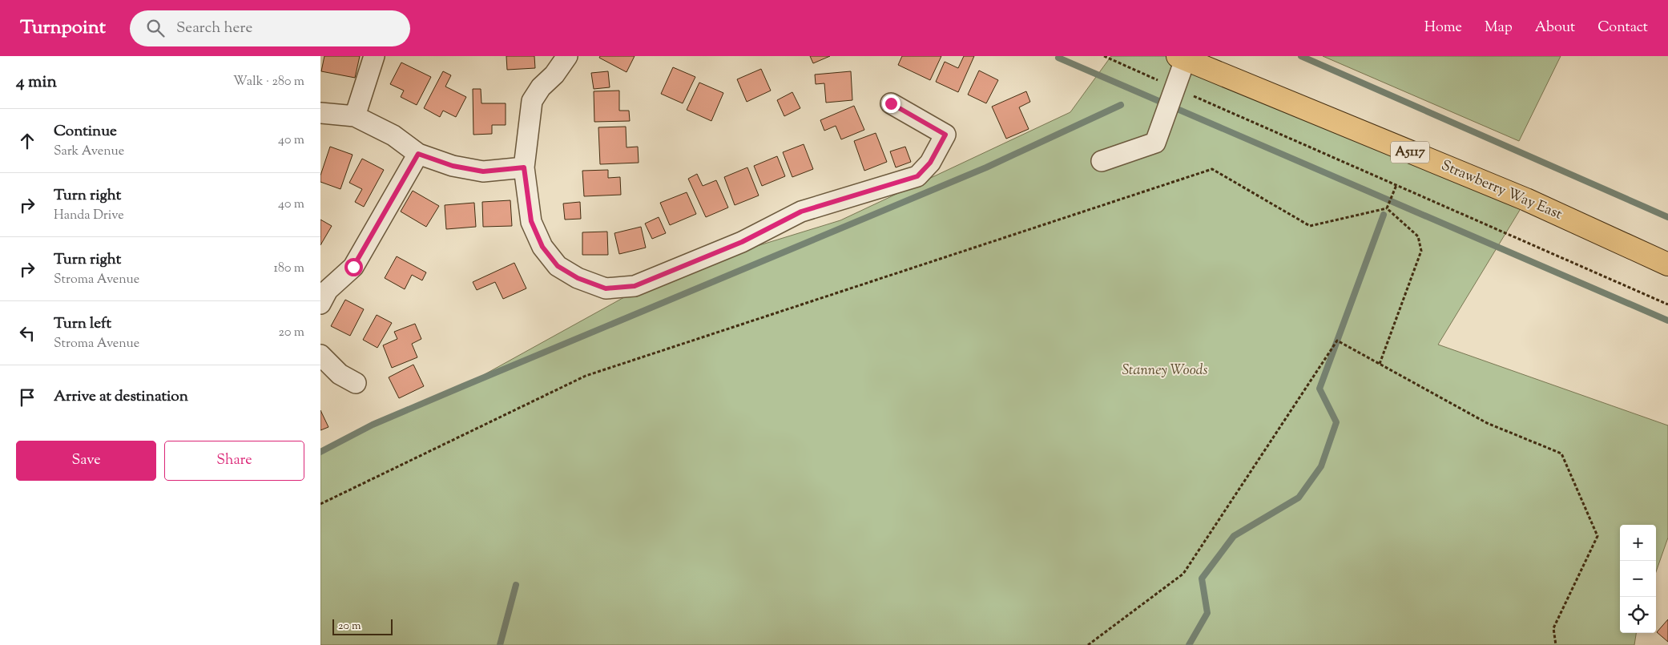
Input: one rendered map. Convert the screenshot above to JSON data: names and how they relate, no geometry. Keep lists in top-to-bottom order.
{
  "streets": {
    "main road": ["A5117", "Strawberry Way East"]
  },
  "parks": ["Stanney Woods"],
  "scale_bar": "20 m",
  "page": {
    "header": "Turnpoint",
    "search": "Search here",
    "nav": [
      "Home",
      "Map",
      "About",
      "Contact"
    ],
    "heading": ["4 min", "Walk · 280 m"],
    "list": [
      ["Continue", "Sark Avenue", "40 m"],
      ["Turn right", "Handa Drive", "40 m"],
      ["Turn right", "Stroma Avenue", "180 m"],
      ["Turn left", "Stroma Avenue", "20 m"],
      "Arrive at destination"
    ],
    "buttons": ["Save", "Share"],
    "map_buttons": ["+", "−"],
    "scale": "20 m"
  }
}
